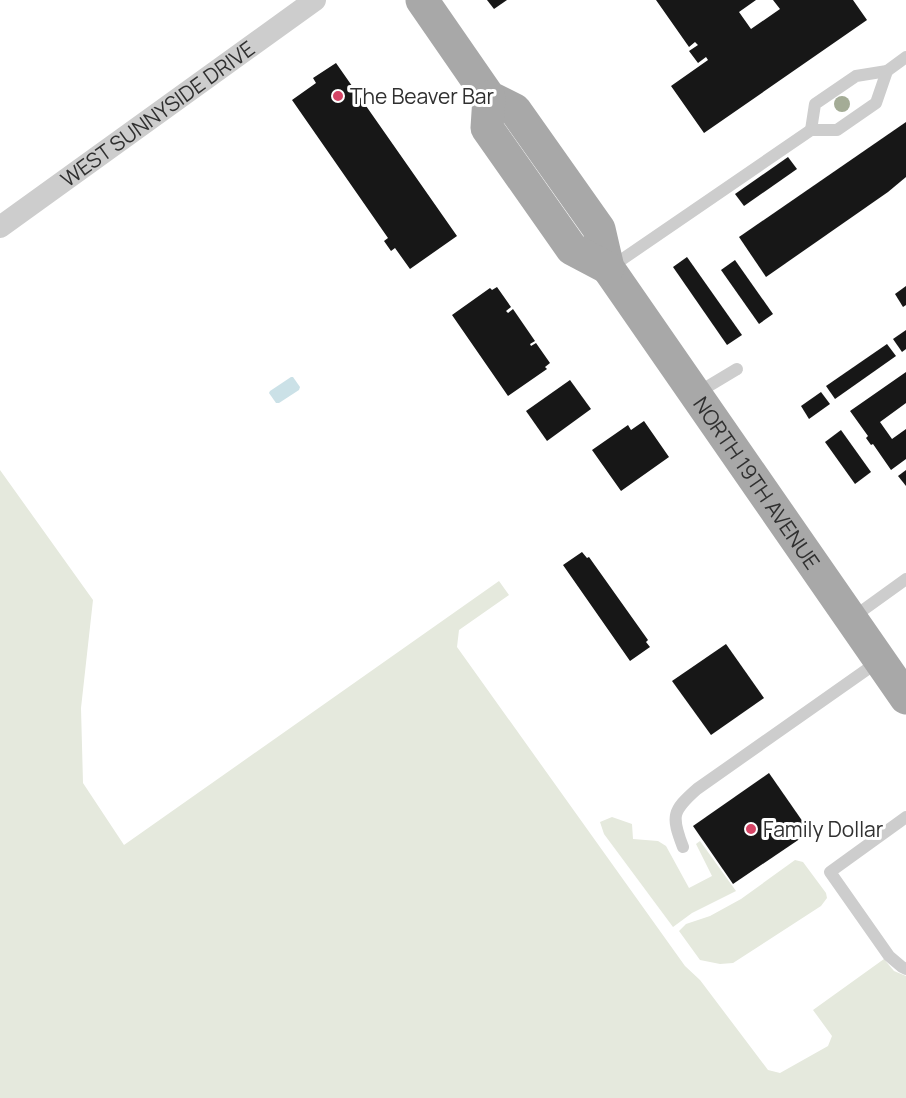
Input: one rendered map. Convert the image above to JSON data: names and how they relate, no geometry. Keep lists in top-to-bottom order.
{
  "streets": {
    "main road": ["NORTH 19TH AVENUE"],
    "street": ["WEST SUNNYSIDE DRIVE"]
  },
  "places": ["The Beaver Bar", "Family Dollar"]
}
